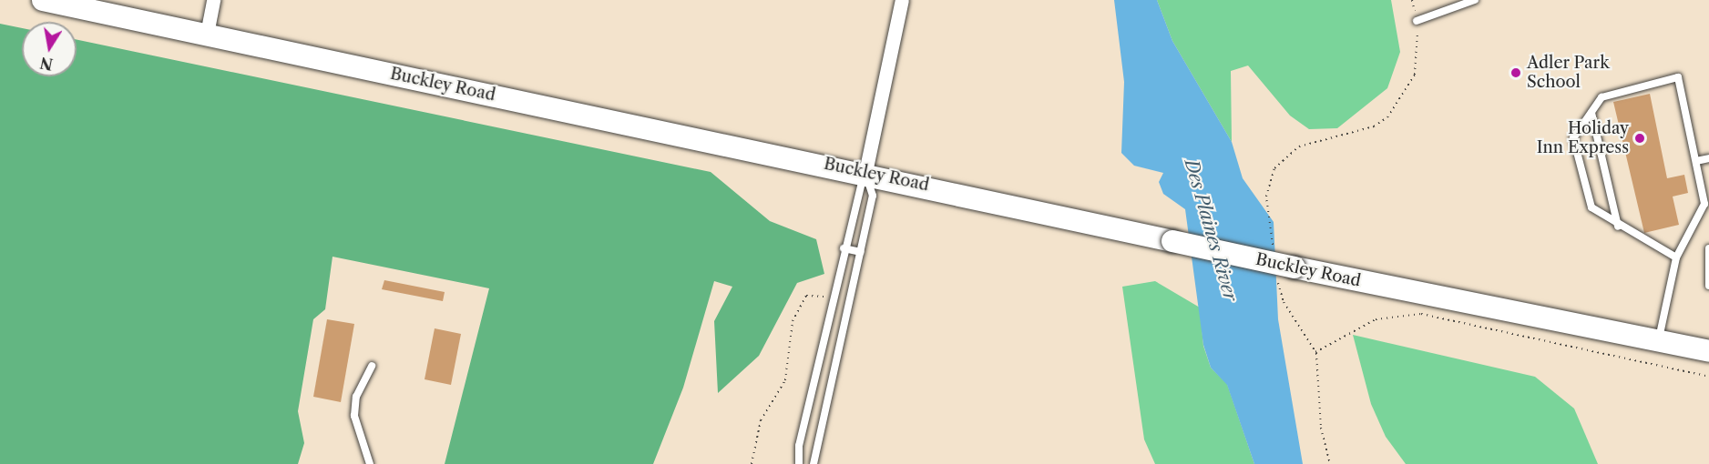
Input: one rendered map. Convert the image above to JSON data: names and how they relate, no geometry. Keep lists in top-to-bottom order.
{
  "streets": {
    "main road": ["Buckley Road"]
  },
  "water": ["Des Plaines River"],
  "places": ["Adler Park School", "Holiday Inn Express"],
  "north": "bottom"
}
